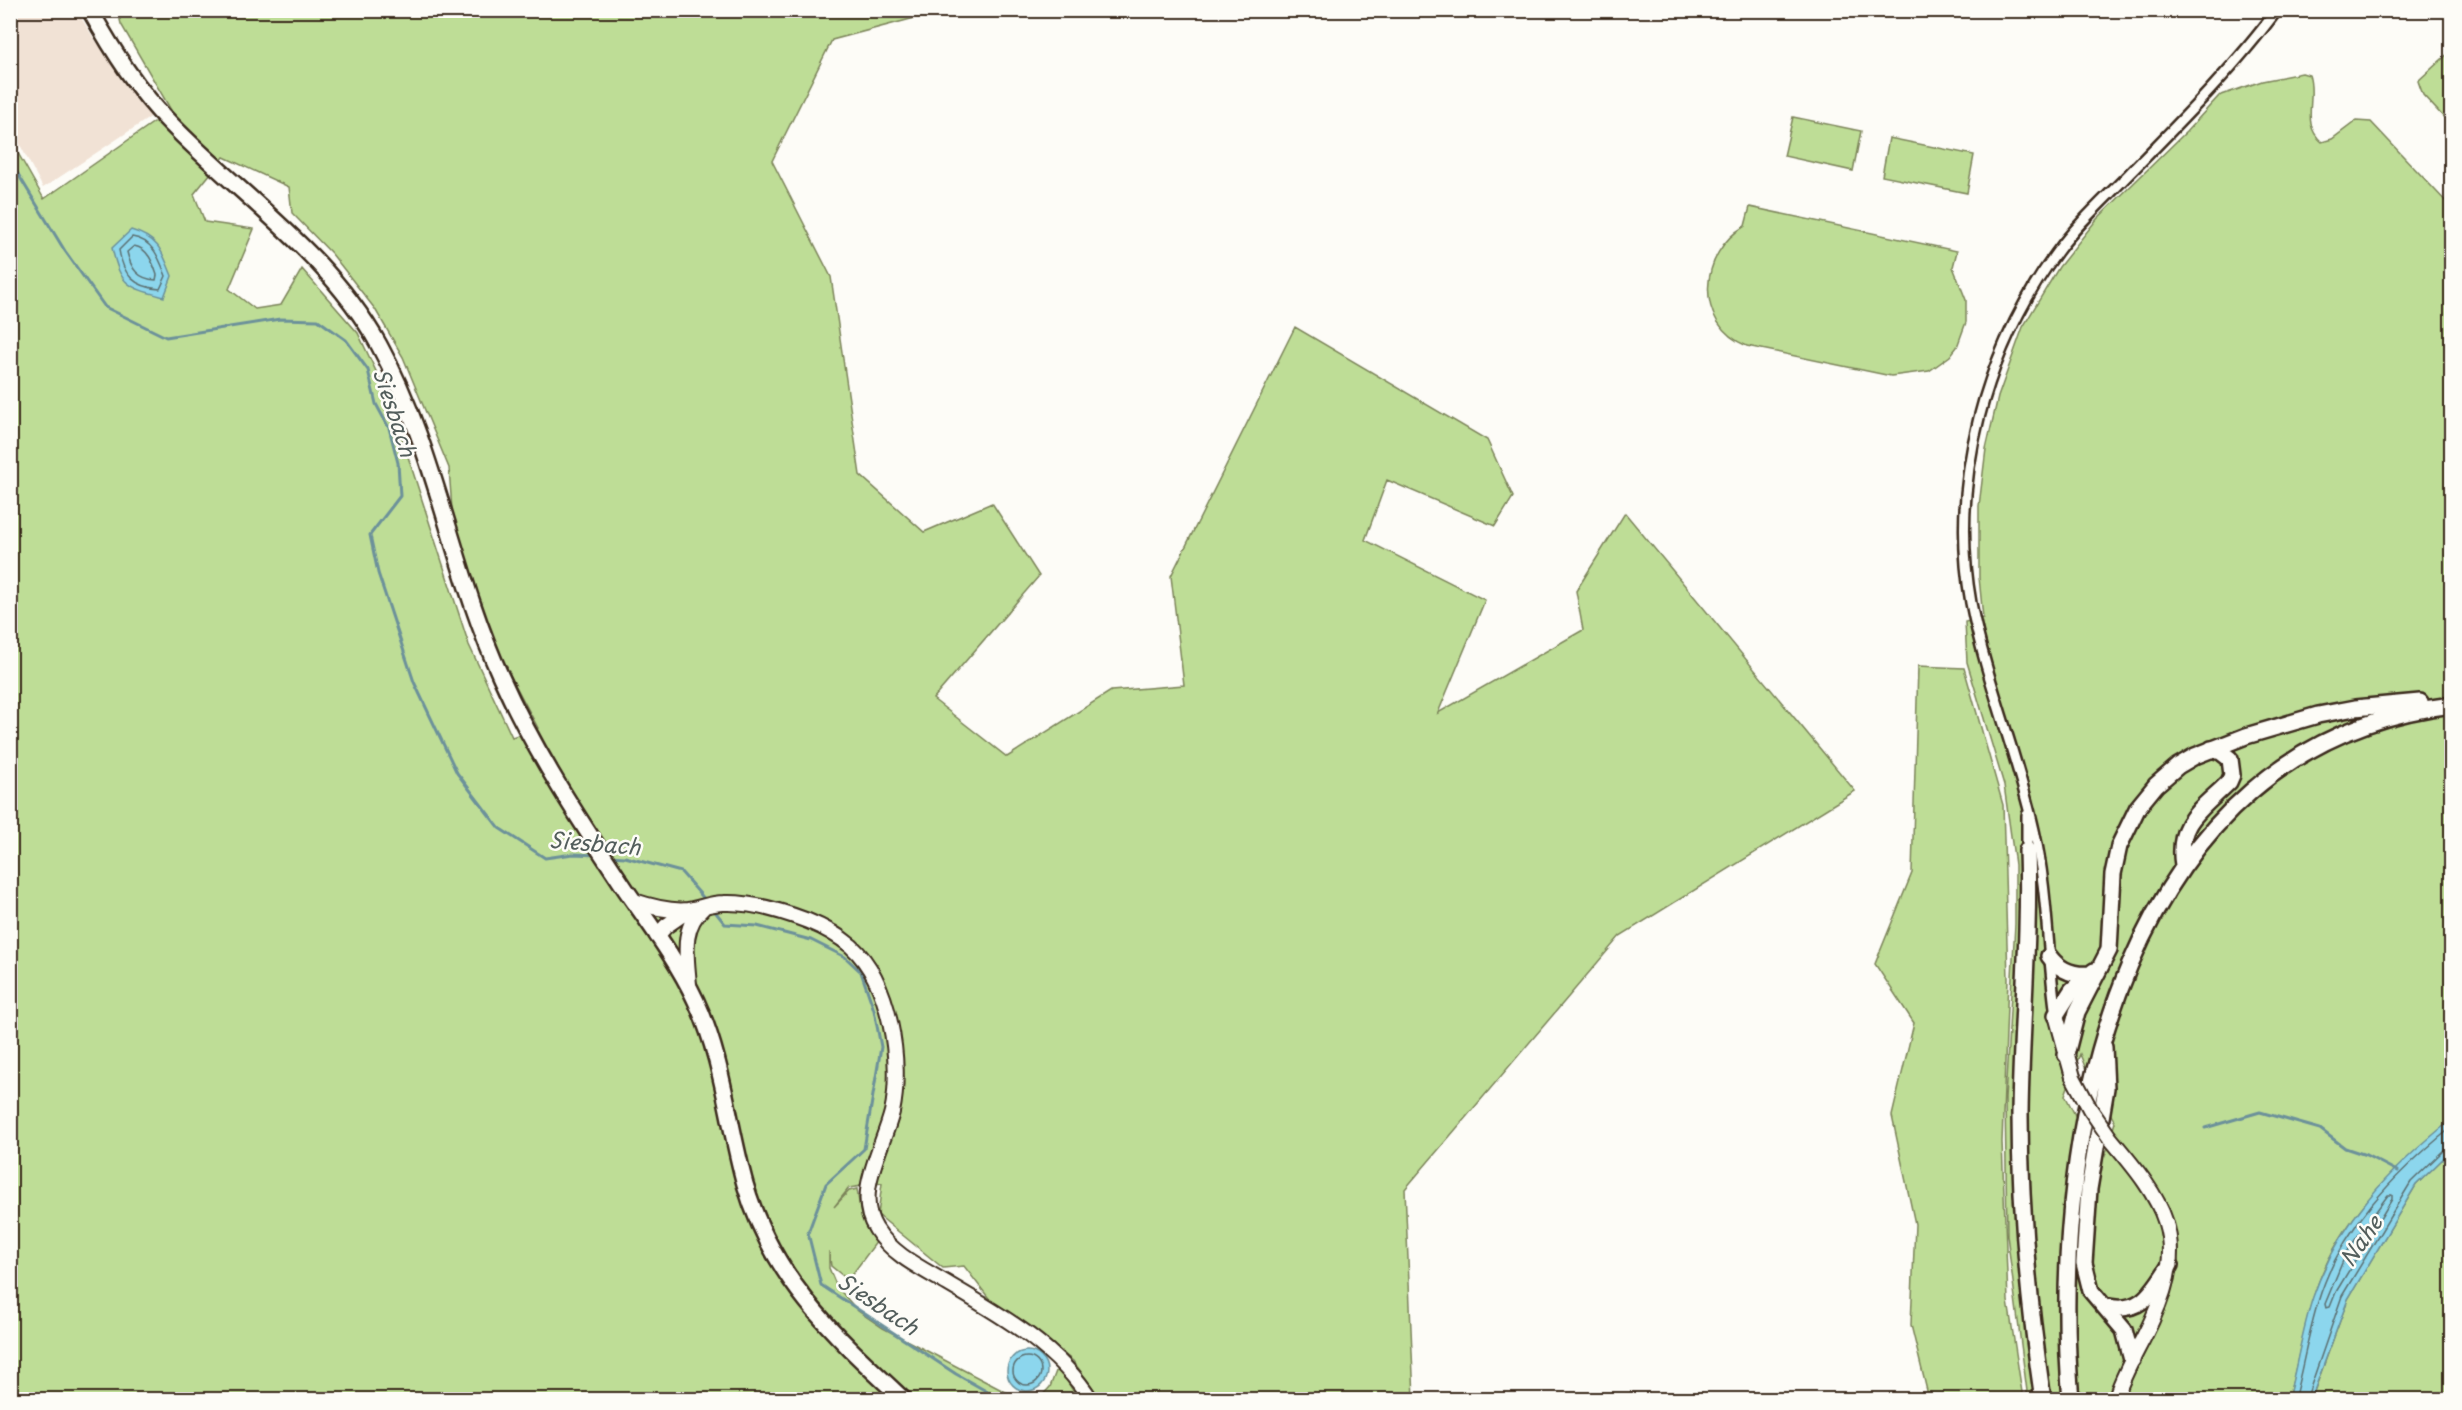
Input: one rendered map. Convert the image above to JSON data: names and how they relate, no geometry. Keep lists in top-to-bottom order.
{
  "water": ["Siesbach", "Nahe"]
}
